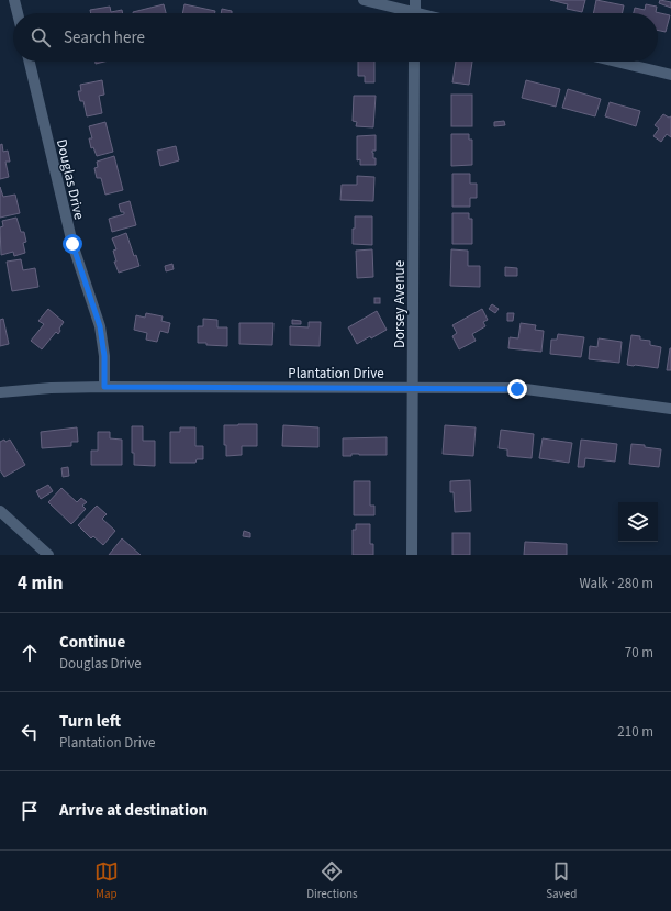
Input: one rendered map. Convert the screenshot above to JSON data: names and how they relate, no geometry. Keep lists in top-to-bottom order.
{
  "streets": {
    "street": ["Douglas Drive", "Dorsey Avenue", "Plantation Drive"]
  },
  "crossings": [
    ["Douglas Drive", "Plantation Drive"],
    ["Dorsey Avenue", "Plantation Drive"]
  ],
  "page": {
    "search": "Search here",
    "heading": ["4 min", "Walk · 280 m"],
    "list": [
      ["Continue", "Douglas Drive", "70 m"],
      ["Turn left", "Plantation Drive", "210 m"],
      "Arrive at destination"
    ],
    "nav": ["Map", "Directions", "Saved"]
  }
}
